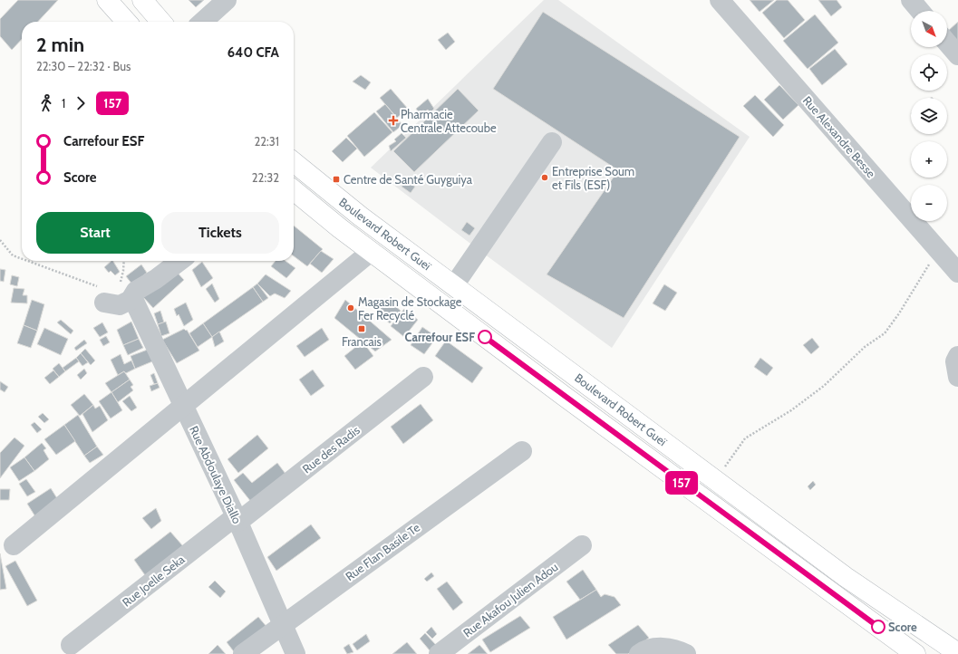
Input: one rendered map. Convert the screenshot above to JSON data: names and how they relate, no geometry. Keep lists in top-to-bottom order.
{
  "streets": {
    "main road": ["Boulevard Robert Gueï"],
    "street": [
      "Rue Alexandre Besse",
      "Rue des Radis",
      "Rue Abdoulaye Diallo",
      "Rue Flan Basile Te",
      "Rue Joelle Seka",
      "Rue Akafou Julien Adou"
    ]
  },
  "crossings": [
    ["Rue des Radis", "Rue Abdoulaye Diallo"],
    ["Rue des Radis", "Rue Joelle Seka"],
    ["Rue Abdoulaye Diallo", "Rue Flan Basile Te"],
    ["Rue Abdoulaye Diallo", "Rue Joelle Seka"]
  ],
  "places": {
    "health": ["Pharmacie Centrale Attecoube"],
    "other": [
      "Entreprise Soum et Fils (ESF)",
      "Magasin de Stockage Fer Recyclé",
      "Carrefour ESF",
      "Score"
    ],
    "transit": ["Centre de Santé Guyguiya", "Francais"]
  },
  "lines": ["bus line 157"],
  "north": "bottom right",
  "page": {
    "on_map": "157",
    "map_buttons": ["+", "−"],
    "heading": ["2 min", "22:30 – 22:32 · Bus", "640 CFA"],
    "legs": ["1", "157"],
    "list": [
      {
        "name": "Carrefour ESF",
        "value": "22:31"
      },
      {
        "name": "Score",
        "value": "22:32"
      }
    ],
    "buttons": ["Start", "Tickets"]
  }
}
